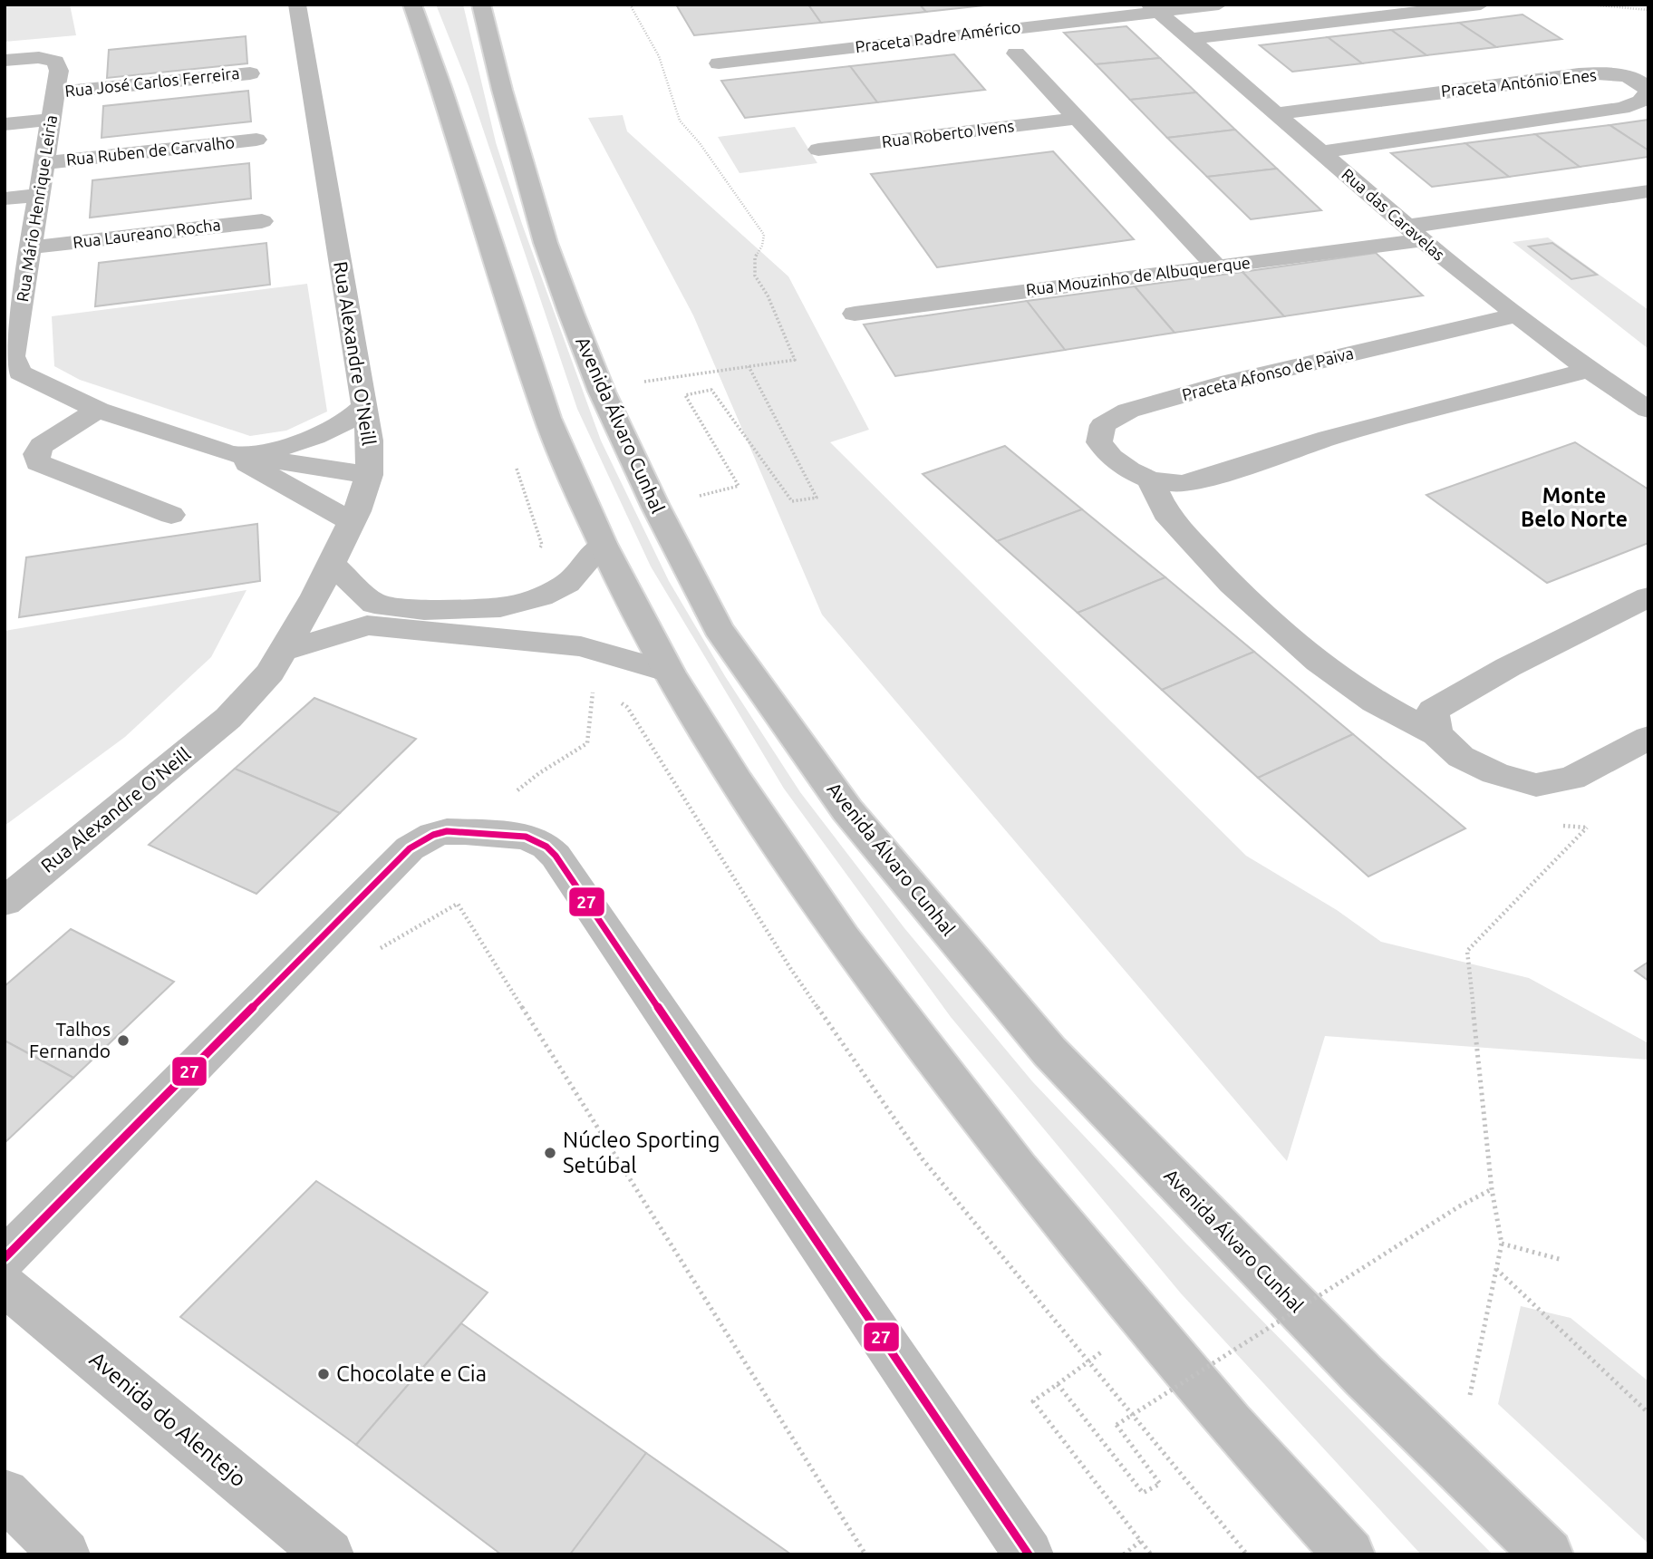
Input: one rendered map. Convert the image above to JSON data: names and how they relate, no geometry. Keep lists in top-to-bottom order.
{
  "streets": {
    "street": [
      "Praceta Padre Américo",
      "Rua José Carlos Ferreira",
      "Praceta António Enes",
      "Rua Roberto Ivens",
      "Rua Ruben de Carvalho",
      "Rua Mário Henrique Leiria",
      "Rua das Caravelas",
      "Rua Laureano Rocha",
      "Rua Mouzinho de Albuquerque",
      "Rua Alexandre O'Neill",
      "Praceta Afonso de Paiva",
      "Avenida Álvaro Cunhal",
      "Avenida do Alentejo"
    ]
  },
  "crossings": [
    ["Praceta Padre Américo", "Rua das Caravelas"],
    ["Rua José Carlos Ferreira", "Rua Mário Henrique Leiria"],
    ["Praceta António Enes", "Rua das Caravelas"],
    ["Rua Ruben de Carvalho", "Rua Mário Henrique Leiria"],
    ["Rua Mário Henrique Leiria", "Rua Laureano Rocha"],
    ["Rua Mário Henrique Leiria", "Rua Alexandre O'Neill"],
    ["Rua das Caravelas", "Rua Mouzinho de Albuquerque"],
    ["Rua das Caravelas", "Praceta Afonso de Paiva"]
  ],
  "districts": ["Monte Belo Norte"],
  "places": ["Talhos Fernando", "Núcleo Sporting Setúbal", "Chocolate e Cia"],
  "lines": ["transit line 27"]
}
